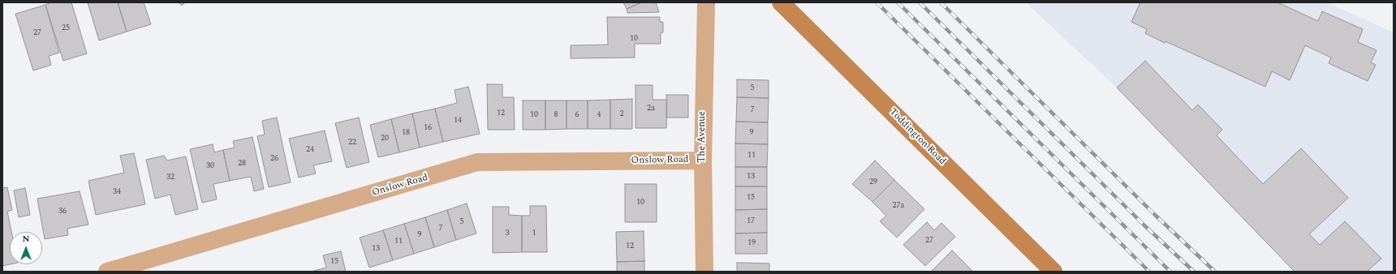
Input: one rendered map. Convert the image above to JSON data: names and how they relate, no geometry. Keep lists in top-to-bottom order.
{
  "streets": {
    "main road": ["Toddington Road"],
    "street": ["The Avenue", "Onslow Road"]
  },
  "crossings": [
    ["The Avenue", "Onslow Road"]
  ],
  "house_numbers": [
    "25",
    "27",
    "10",
    "5",
    "2a",
    "7",
    "12",
    "2",
    "10",
    "8",
    "6",
    "4",
    "14",
    "16",
    "18",
    "9",
    "20",
    "22",
    "24",
    "11",
    "26",
    "28",
    "30",
    "13",
    "32",
    "29",
    "34",
    "15",
    "10",
    "27a",
    "36",
    "17",
    "5",
    "7",
    "3",
    "1",
    "9",
    "27",
    "11",
    "19",
    "12",
    "13",
    "15"
  ],
  "north": "top"
}
